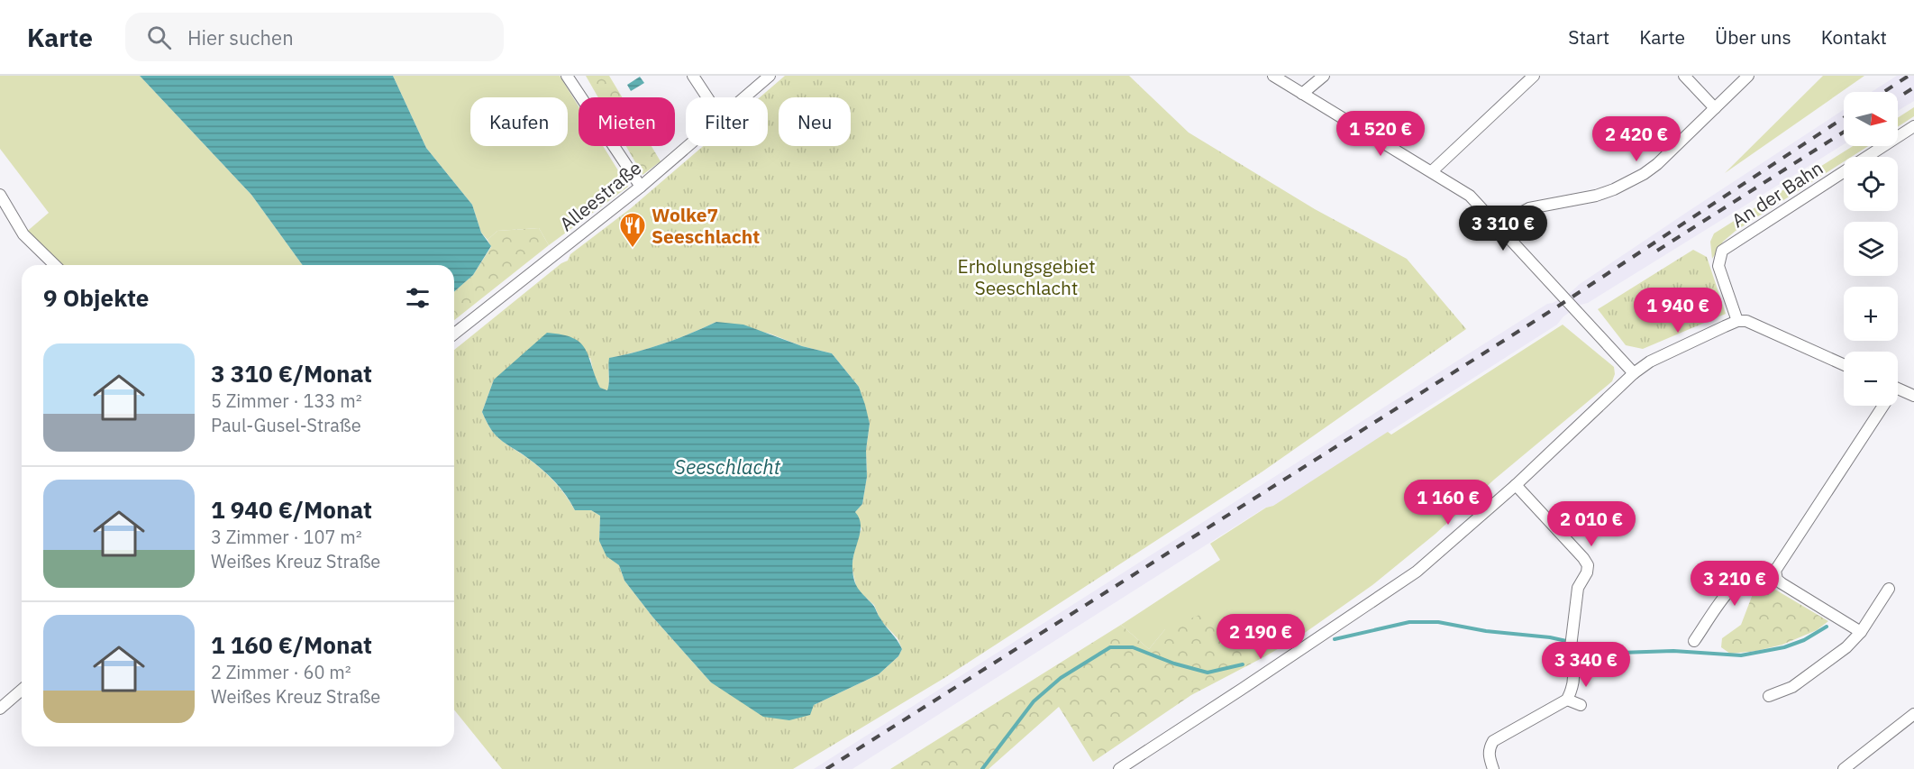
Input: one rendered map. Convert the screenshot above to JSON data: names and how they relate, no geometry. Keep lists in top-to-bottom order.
{
  "streets": {
    "street": ["An der Bahn", "Alleestraße"]
  },
  "water": ["Seeschlacht"],
  "parks": ["Erholungsgebiet Seeschlacht"],
  "places": {
    "restaurant": ["Wolke7 Seeschlacht"]
  },
  "north": "right",
  "page": {
    "header": "Karte",
    "search": "Hier suchen",
    "nav": [
      "Start",
      "Karte",
      "Über uns",
      "Kontakt"
    ],
    "map_buttons": ["+", "−"],
    "chip": [
      "Kaufen",
      "Mieten",
      "Filter",
      "Neu"
    ],
    "price": [
      "1 520 €",
      "2 420 €",
      "3 310 €",
      "1 940 €",
      "1 160 €",
      "2 010 €",
      "3 210 €",
      "2 190 €",
      "3 340 €"
    ],
    "heading": "9 Objekte",
    "list": [
      {
        "name": "3 310 €/Monat",
        "note": "5 Zimmer · 133 m² · Paul-Gusel-Straße"
      },
      {
        "name": "1 940 €/Monat",
        "note": "3 Zimmer · 107 m² · Weißes Kreuz Straße"
      },
      {
        "name": "1 160 €/Monat",
        "note": "2 Zimmer · 60 m² · Weißes Kreuz Straße"
      }
    ]
  }
}
